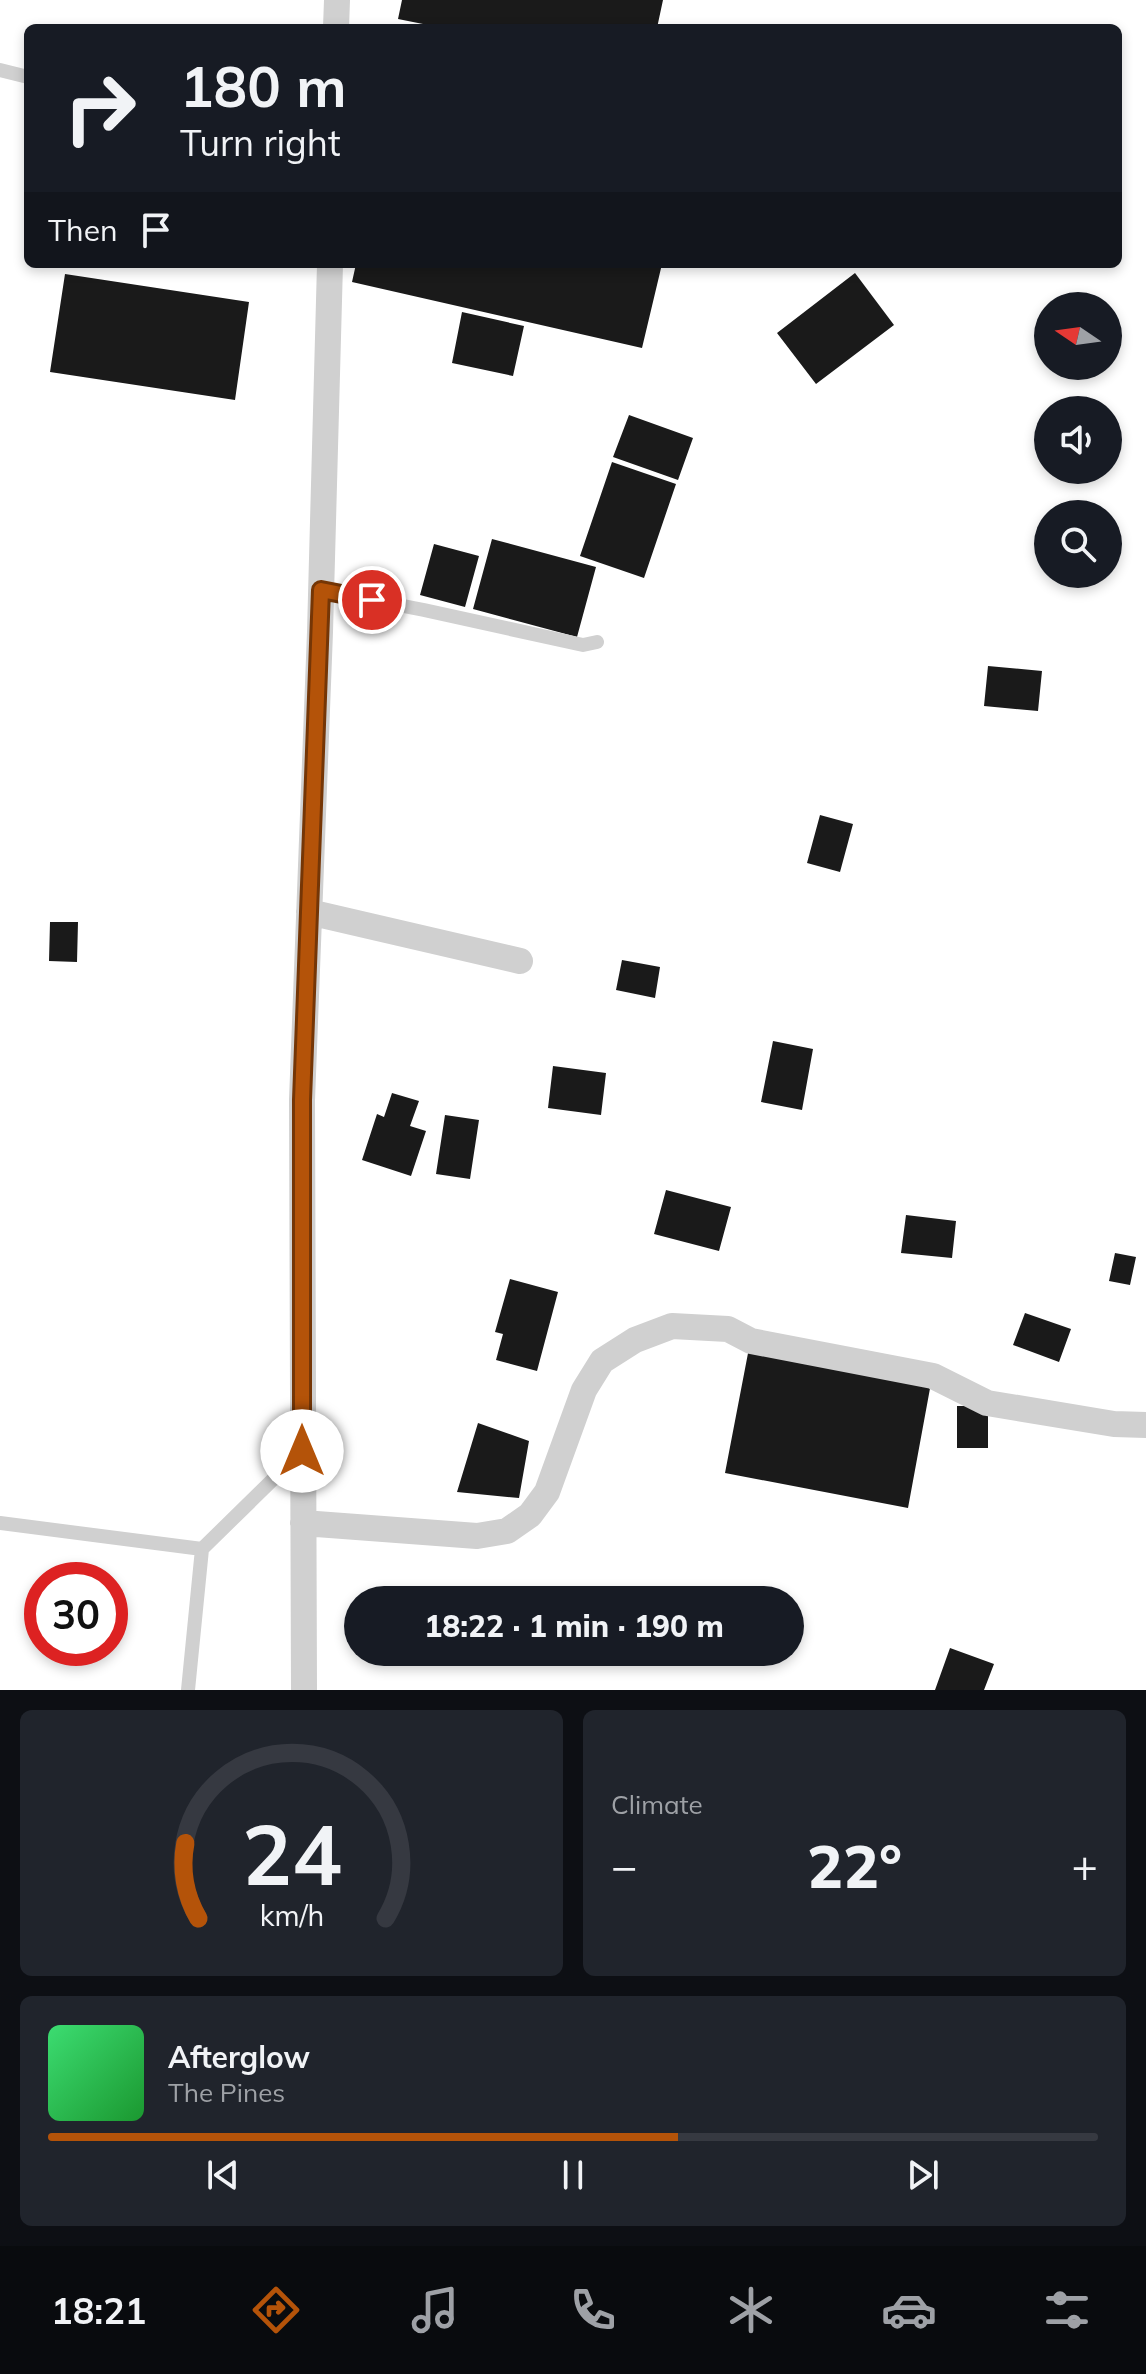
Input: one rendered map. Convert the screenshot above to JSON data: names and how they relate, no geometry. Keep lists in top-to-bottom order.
{
  "north": "left",
  "page": {
    "turn": ["180 m", "Turn right"],
    "then": "Then",
    "limit": "30",
    "trip": "18:22 · 1 min · 190 m",
    "tile": "Climate",
    "heat": ["−", "22°", "+"],
    "song": ["Afterglow", "The Pines"],
    "tabs": "18:21",
    "gauge": ["24", "km/h"]
  }
}
